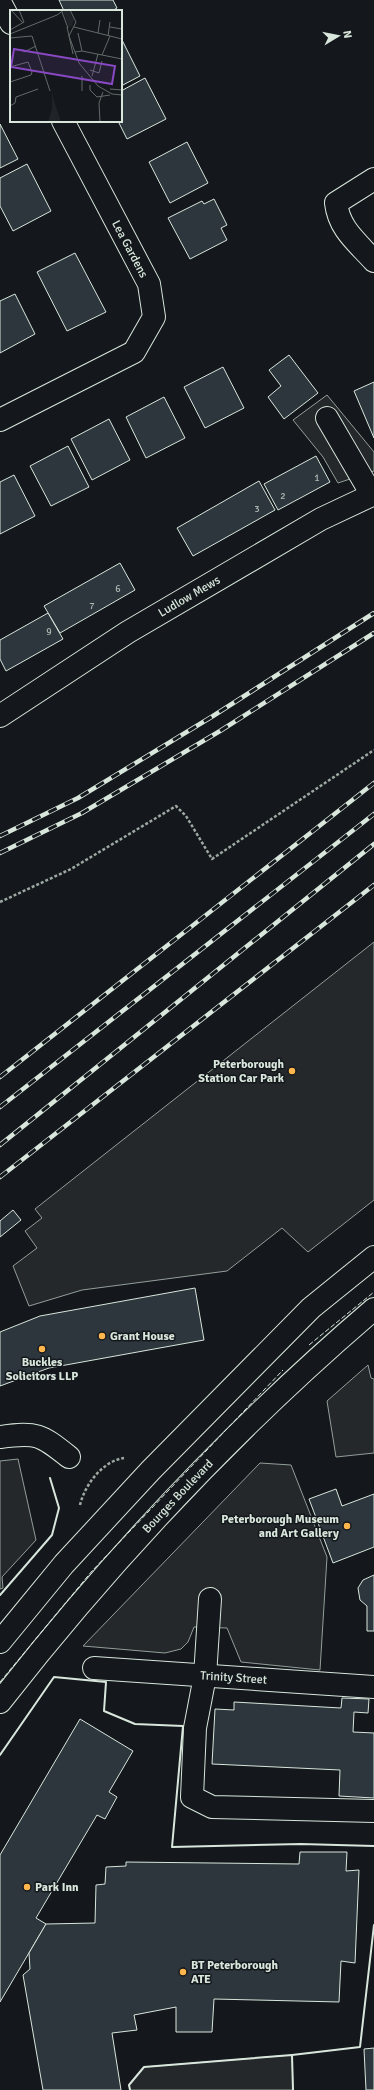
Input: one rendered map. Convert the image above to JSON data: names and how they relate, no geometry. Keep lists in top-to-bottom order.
{
  "streets": {
    "street": [
      "Lea Gardens",
      "Ludlow Mews",
      "Bourges Boulevard",
      "Trinity Street"
    ]
  },
  "places": [
    "Peterborough Station Car Park",
    "Grant House",
    "Buckles Solicitors LLP",
    "Peterborough Museum and Art Gallery",
    "Park Inn",
    "BT Peterborough ATE"
  ],
  "house_numbers": [
    "1",
    "2",
    "3",
    "6",
    "7",
    "9"
  ],
  "north": "right"
}
